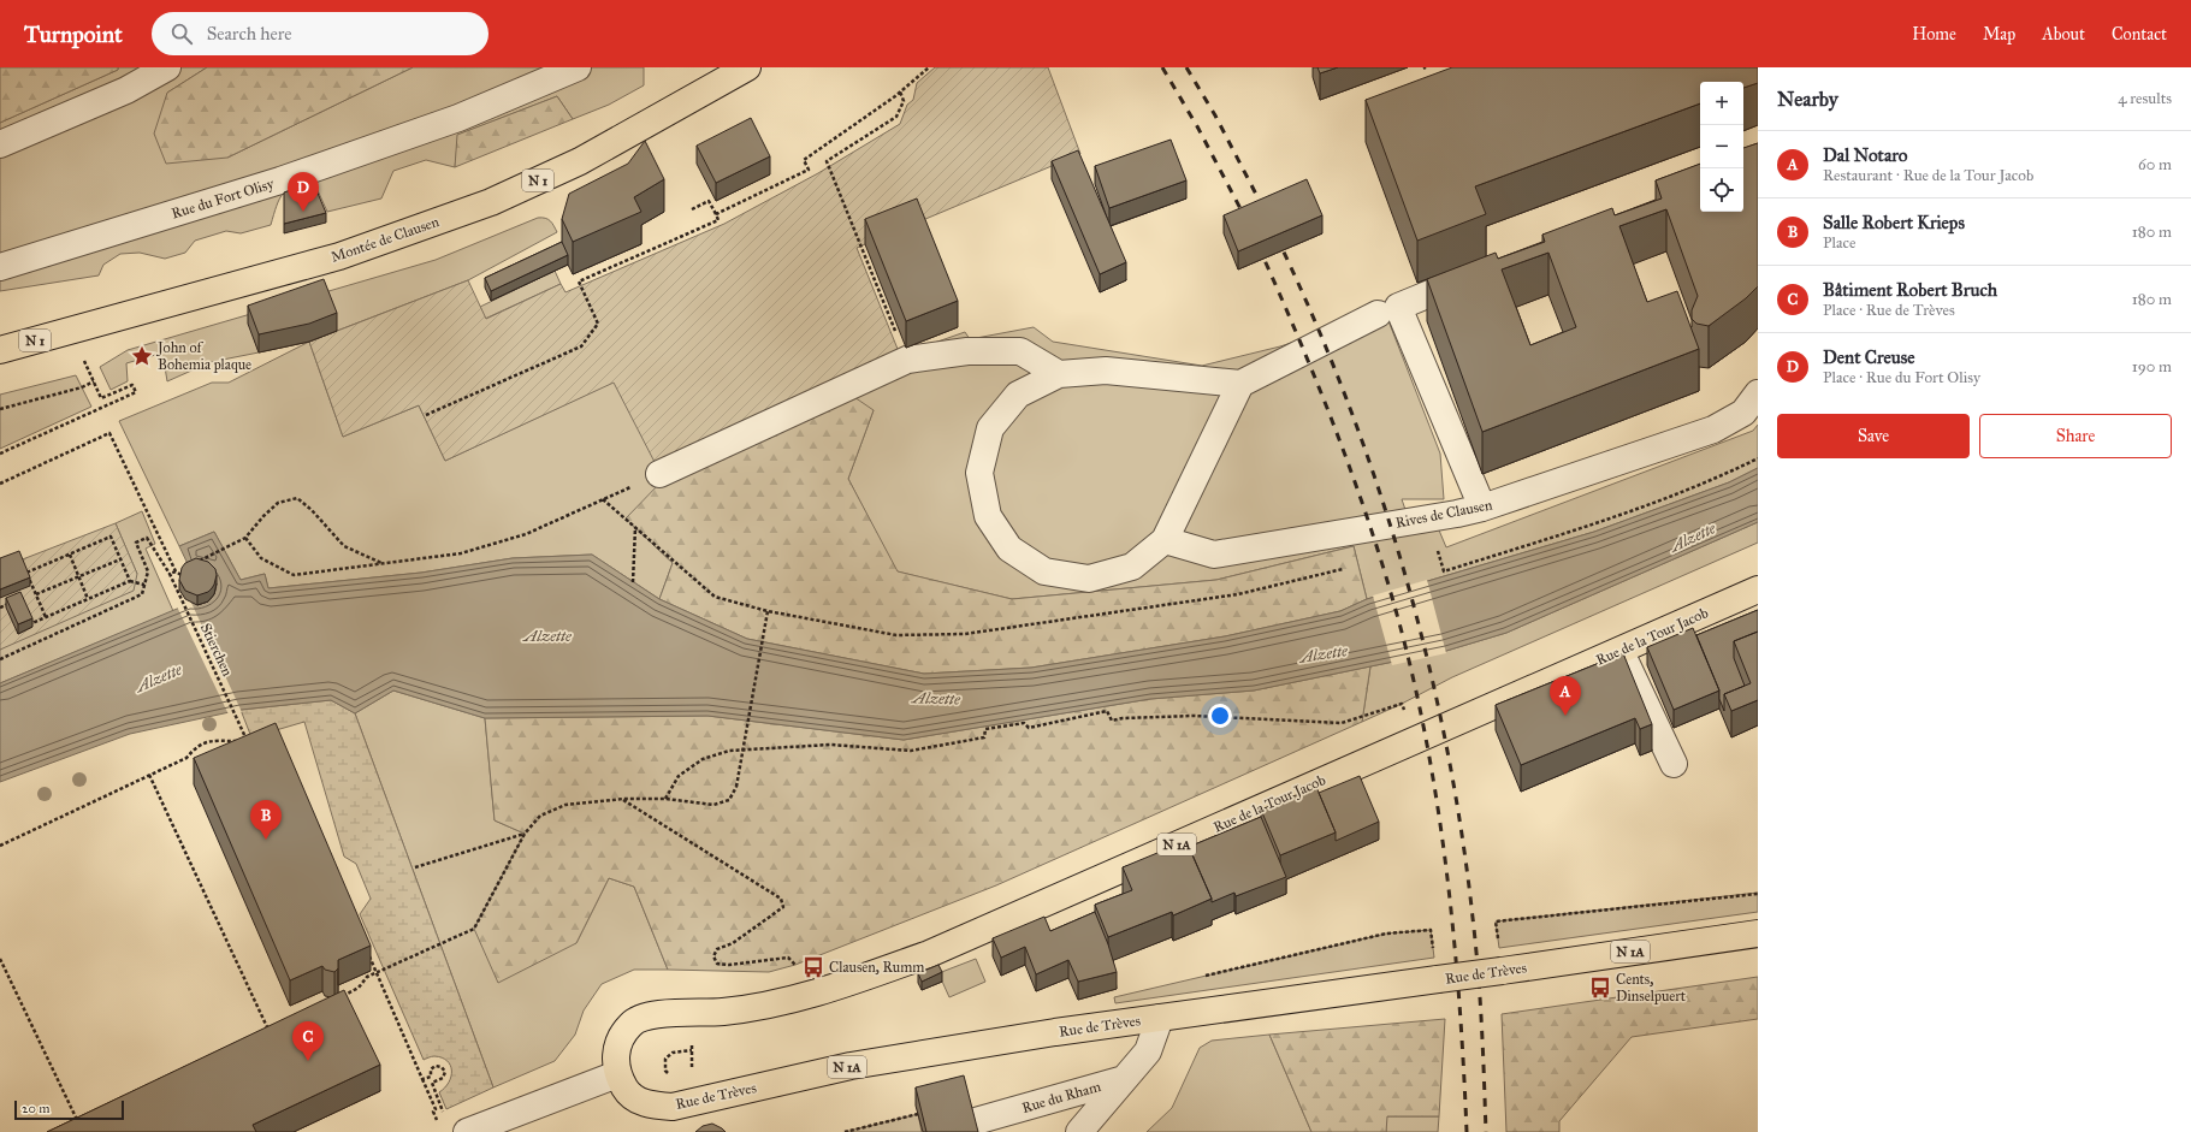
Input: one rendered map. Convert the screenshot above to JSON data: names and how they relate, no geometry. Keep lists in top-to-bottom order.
{
  "streets": {
    "main road": [
      "N 1",
      "Montée de Clausen",
      "Rue de la Tour Jacob",
      "N 1A",
      "Rue de Trèves"
    ],
    "street": ["Rue du Fort Olisy", "Rives de Clausen", "Rue du Rham"],
    "path": ["Stierchen"]
  },
  "crossings": [
    ["Rue de la Tour Jacob", "Rue de Trèves"],
    ["Rue de Trèves", "Rue du Rham"]
  ],
  "water": ["Alzette"],
  "places": {
    "place": ["John of Bohemia plaque"],
    "bus stop": ["Clausen, Rumm", "Cents, Dinselpuert"]
  },
  "scale_bar": "20 m",
  "page": {
    "header": "Turnpoint",
    "search": "Search here",
    "nav": [
      "Home",
      "Map",
      "About",
      "Contact"
    ],
    "heading": ["Nearby", "4 results"],
    "map_buttons": ["+", "−"],
    "list": [
      {
        "mark": "A",
        "name": "Dal Notaro",
        "note": "Restaurant · Rue de la Tour Jacob",
        "value": "60 m"
      },
      {
        "mark": "B",
        "name": "Salle Robert Krieps",
        "note": "Place",
        "value": "180 m"
      },
      {
        "mark": "C",
        "name": "Bâtiment Robert Bruch",
        "note": "Place · Rue de Trèves",
        "value": "180 m"
      },
      {
        "mark": "D",
        "name": "Dent Creuse",
        "note": "Place · Rue du Fort Olisy",
        "value": "190 m"
      }
    ],
    "pins": [
      "D",
      "A",
      "B",
      "C"
    ],
    "buttons": ["Save", "Share"],
    "scale": "20 m"
  }
}
